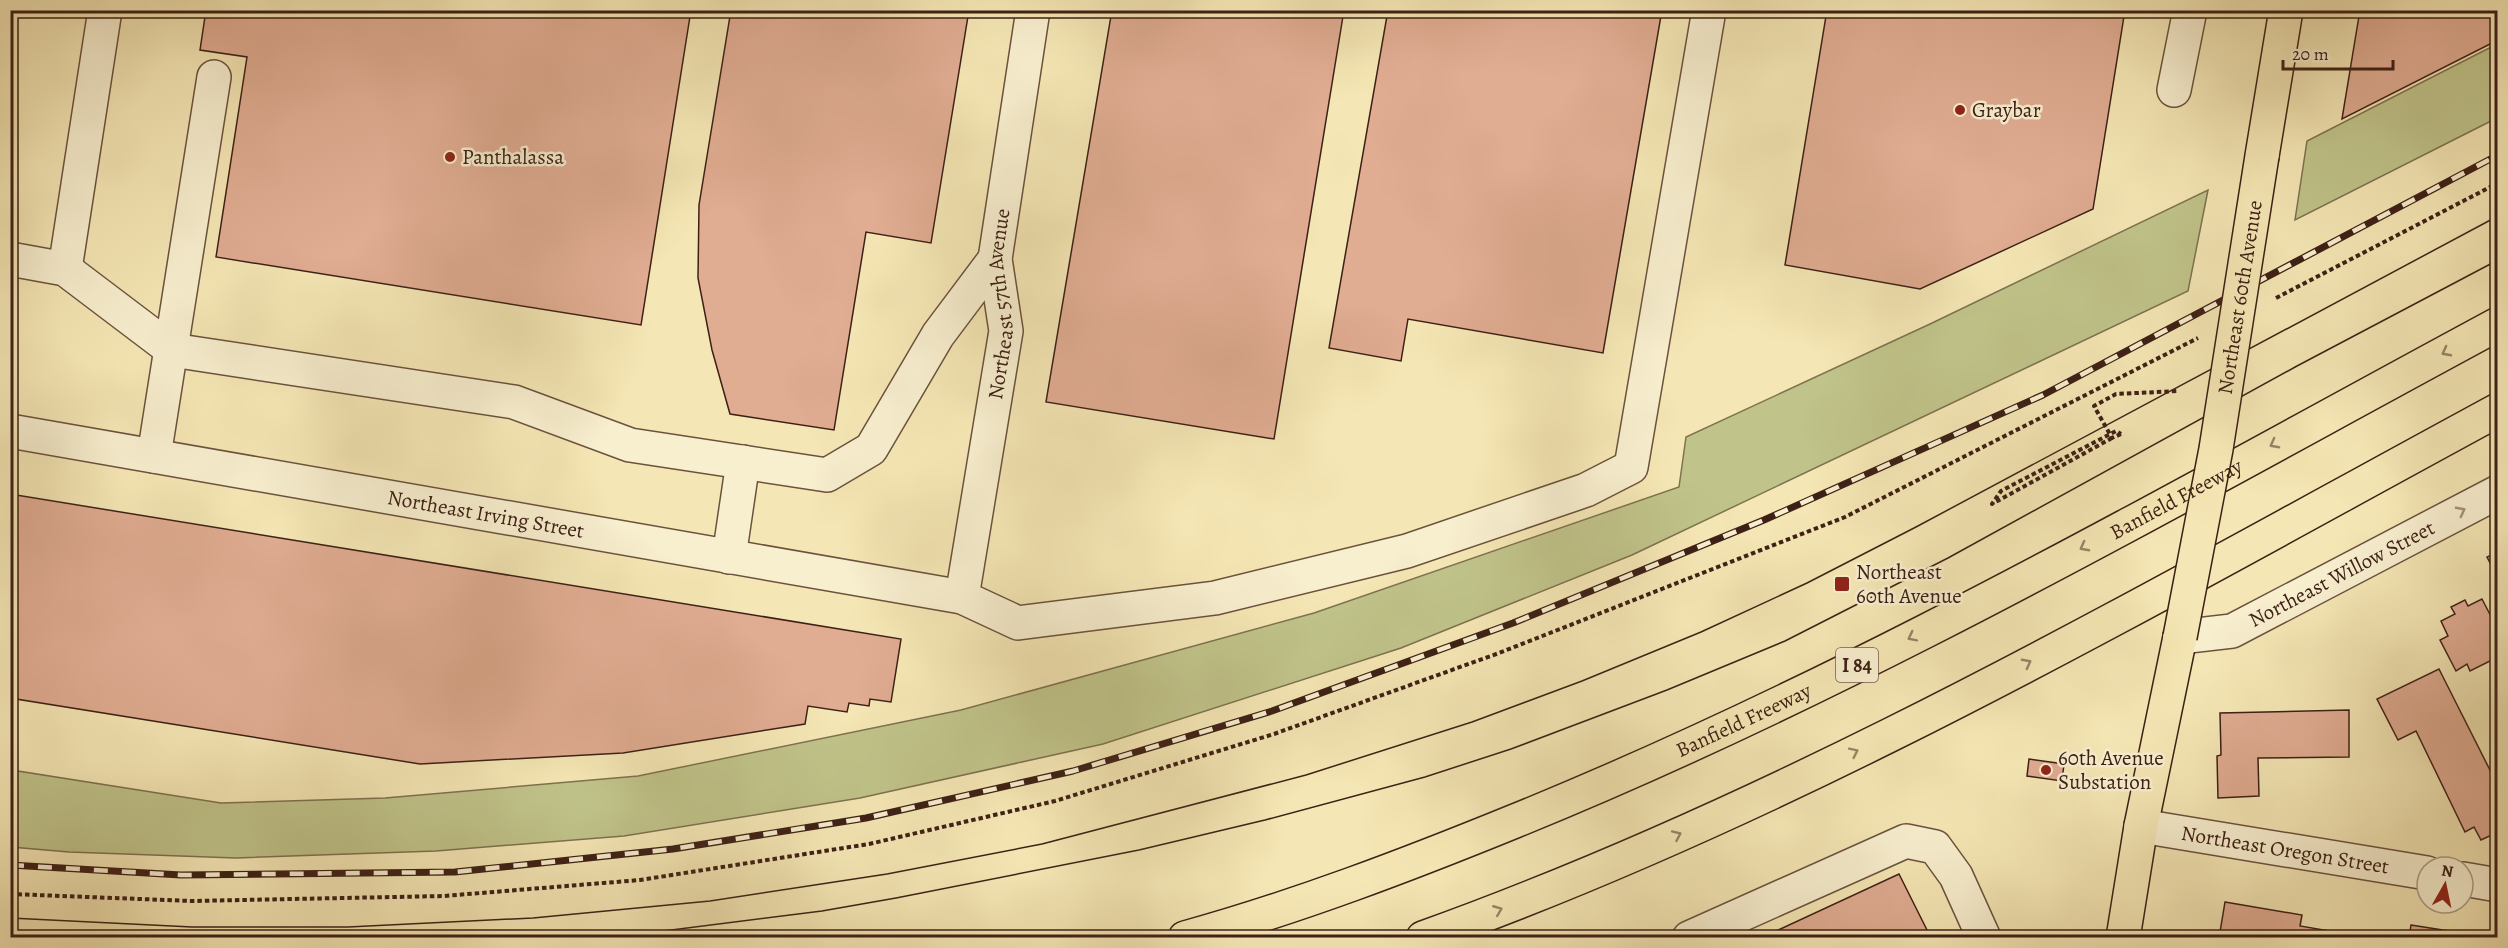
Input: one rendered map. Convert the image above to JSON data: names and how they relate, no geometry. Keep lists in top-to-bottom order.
{
  "streets": {
    "main road": ["Northeast 60th Avenue", "Banfield Freeway", "I 84"],
    "street": [
      "Northeast 57th Avenue",
      "Northeast Irving Street",
      "Northeast Willow Street",
      "Northeast Oregon Street"
    ]
  },
  "crossings": [
    ["Northeast 60th Avenue", "Northeast Willow Street"],
    ["Northeast 60th Avenue", "Northeast Oregon Street"],
    ["Northeast 57th Avenue", "Northeast Irving Street"]
  ],
  "one_way": ["Northeast Willow Street"],
  "places": {
    "other": ["Graybar", "Panthalassa", "60th Avenue Substation"],
    "transit": ["Northeast 60th Avenue"]
  },
  "scale_bar": "20 m",
  "north": "top"
}
